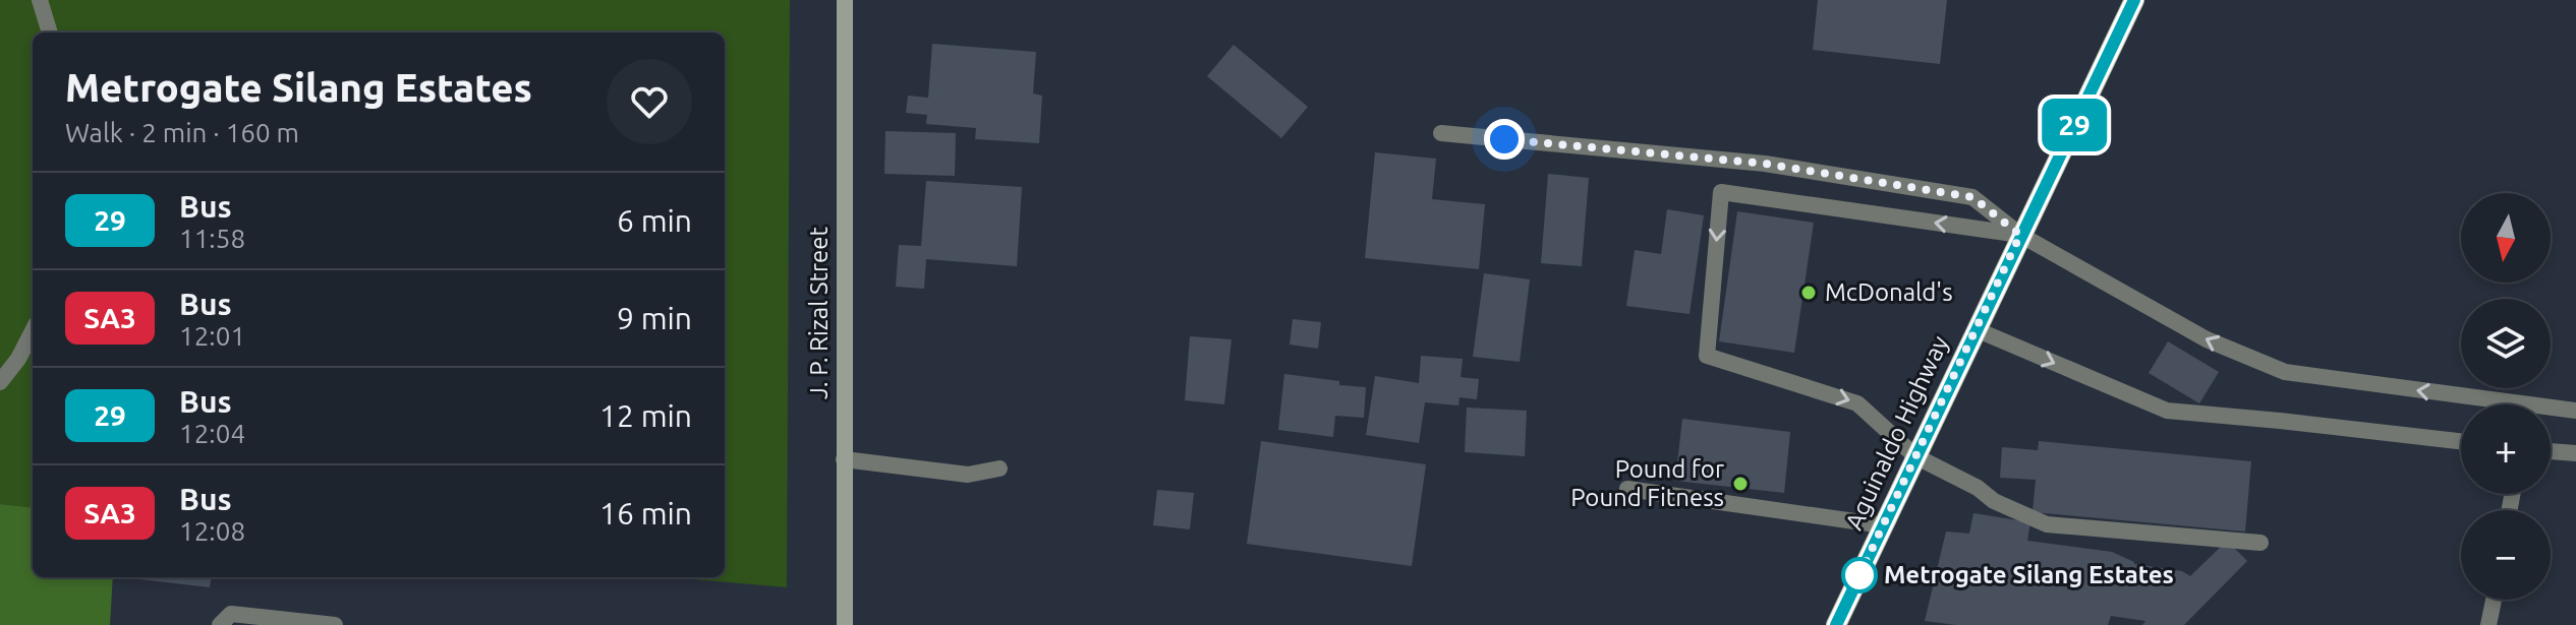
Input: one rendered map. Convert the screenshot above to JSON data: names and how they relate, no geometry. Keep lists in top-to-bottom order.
{
  "streets": {
    "main road": ["J. P. Rizal Street", "Aguinaldo Highway"]
  },
  "places": ["McDonald's", "Pound for Pound Fitness", "Metrogate Silang Estates"],
  "lines": ["bus line 29"],
  "north": "bottom",
  "page": {
    "on_map": "29",
    "heading": ["Metrogate Silang Estates", "Walk · 2 min · 160 m"],
    "list": [
      {
        "mark": "29",
        "name": "Bus",
        "note": "11:58",
        "value": "6 min"
      },
      {
        "mark": "SA3",
        "name": "Bus",
        "note": "12:01",
        "value": "9 min"
      },
      {
        "mark": "29",
        "name": "Bus",
        "note": "12:04",
        "value": "12 min"
      },
      {
        "mark": "SA3",
        "name": "Bus",
        "note": "12:08",
        "value": "16 min"
      }
    ],
    "map_buttons": ["+", "−"]
  }
}
